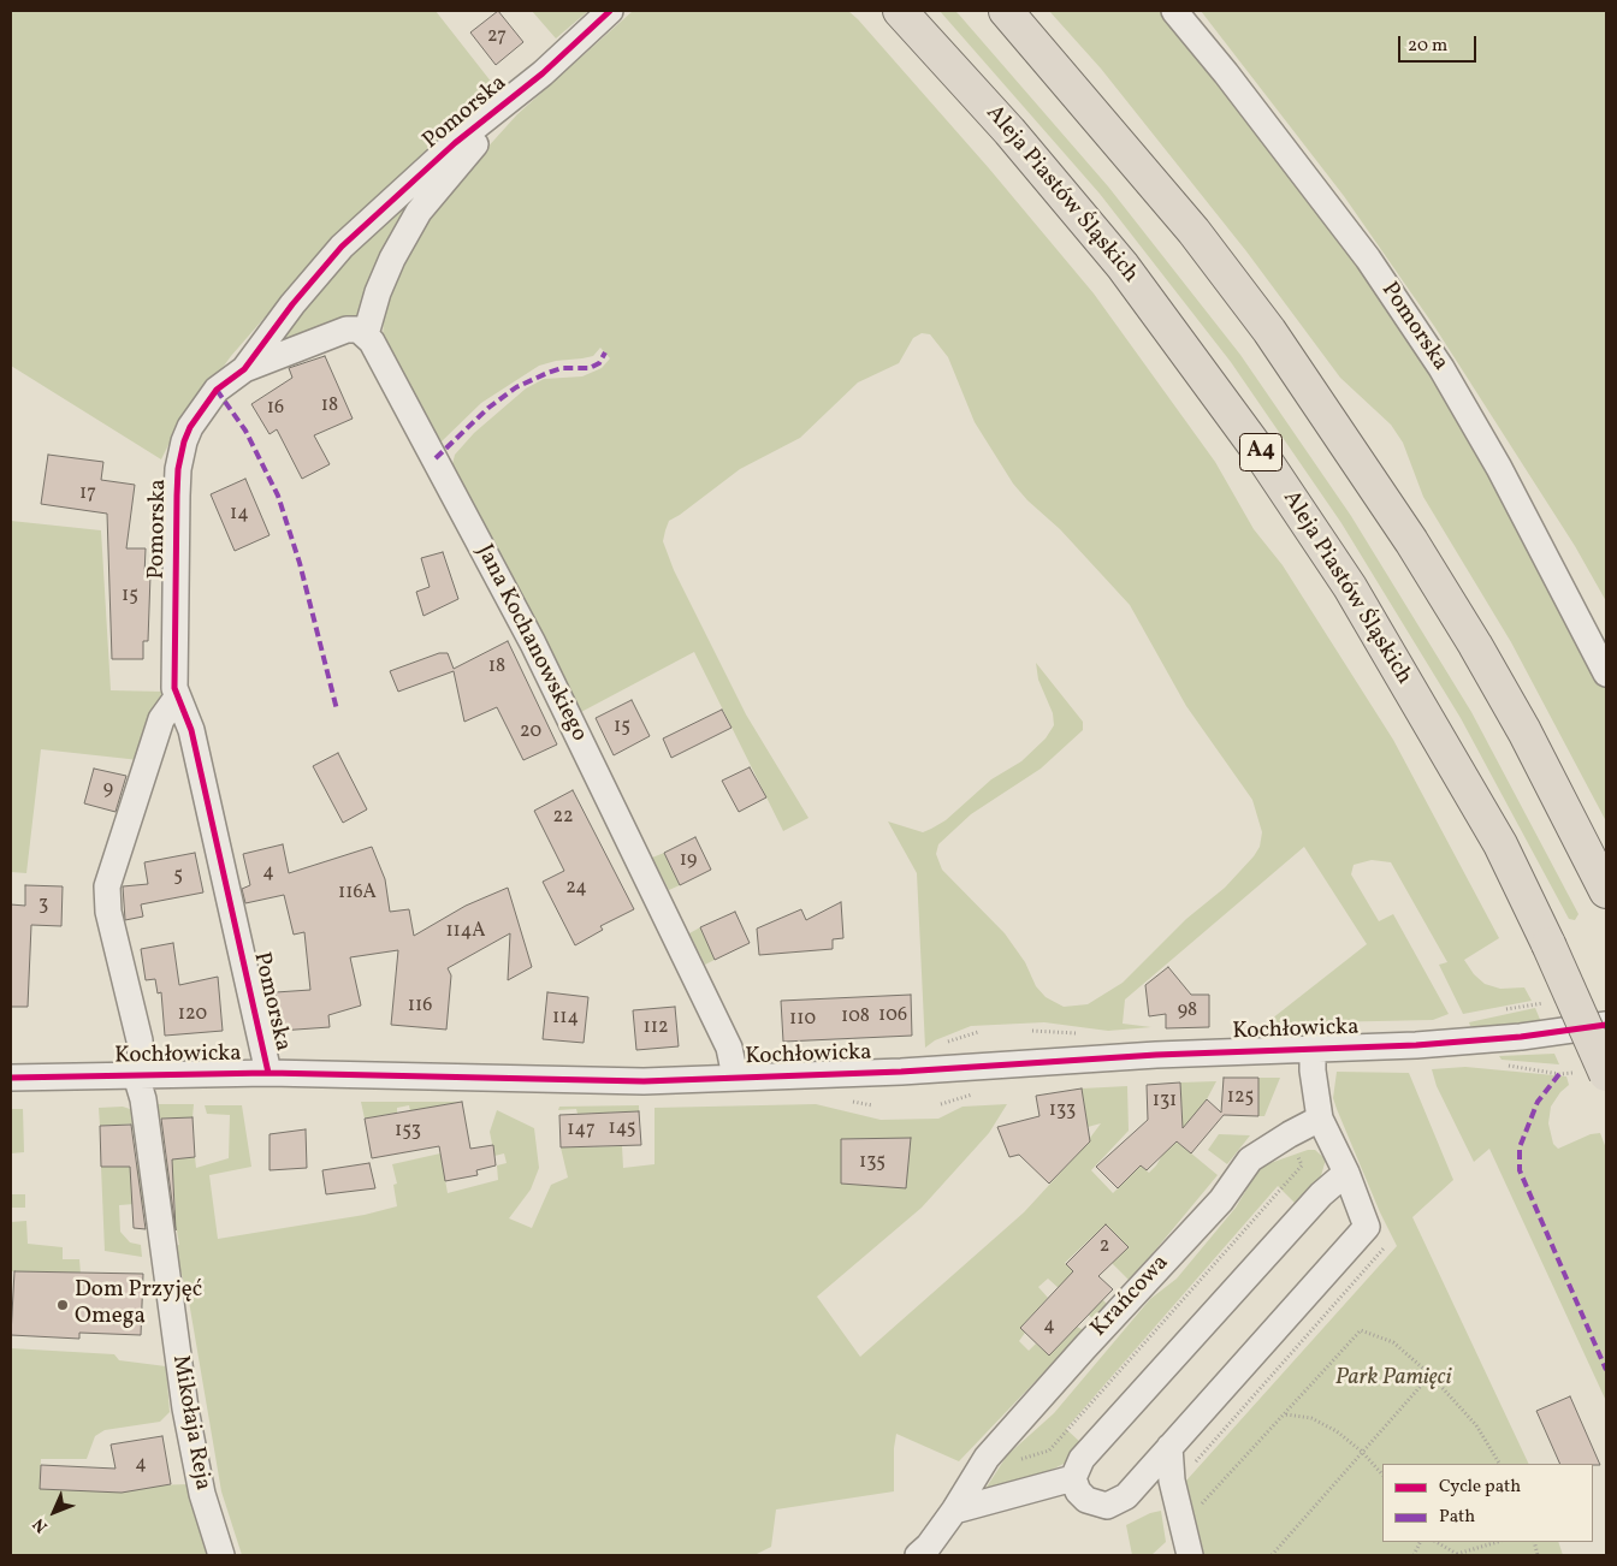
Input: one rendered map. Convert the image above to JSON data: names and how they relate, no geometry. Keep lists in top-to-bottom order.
{
  "streets": {
    "highway": ["Aleja Piastów Śląskich", "A4"],
    "street": [
      "Pomorska",
      "Jana Kochanowskiego",
      "Kochłowicka",
      "Krańcowa",
      "Mikołaja Reja"
    ]
  },
  "crossings": [
    ["Pomorska", "Kochłowicka"],
    ["Pomorska", "Mikołaja Reja"],
    ["Jana Kochanowskiego", "Kochłowicka"],
    ["Kochłowicka", "Mikołaja Reja"]
  ],
  "parks": ["Park Pamięci"],
  "places": ["Dom Przyjęć Omega"],
  "house_numbers": [
    "27",
    "18",
    "16",
    "17",
    "14",
    "15",
    "18",
    "15",
    "20",
    "9",
    "22",
    "19",
    "4",
    "5",
    "24",
    "116A",
    "3",
    "114A",
    "116",
    "98",
    "120",
    "106",
    "108",
    "114",
    "110",
    "112",
    "125",
    "131",
    "133",
    "145",
    "147",
    "153",
    "135",
    "2",
    "4",
    "4"
  ],
  "legend": ["Cycle path", "Path"],
  "scale_bar": "20 m",
  "north": "bottom left"
}
